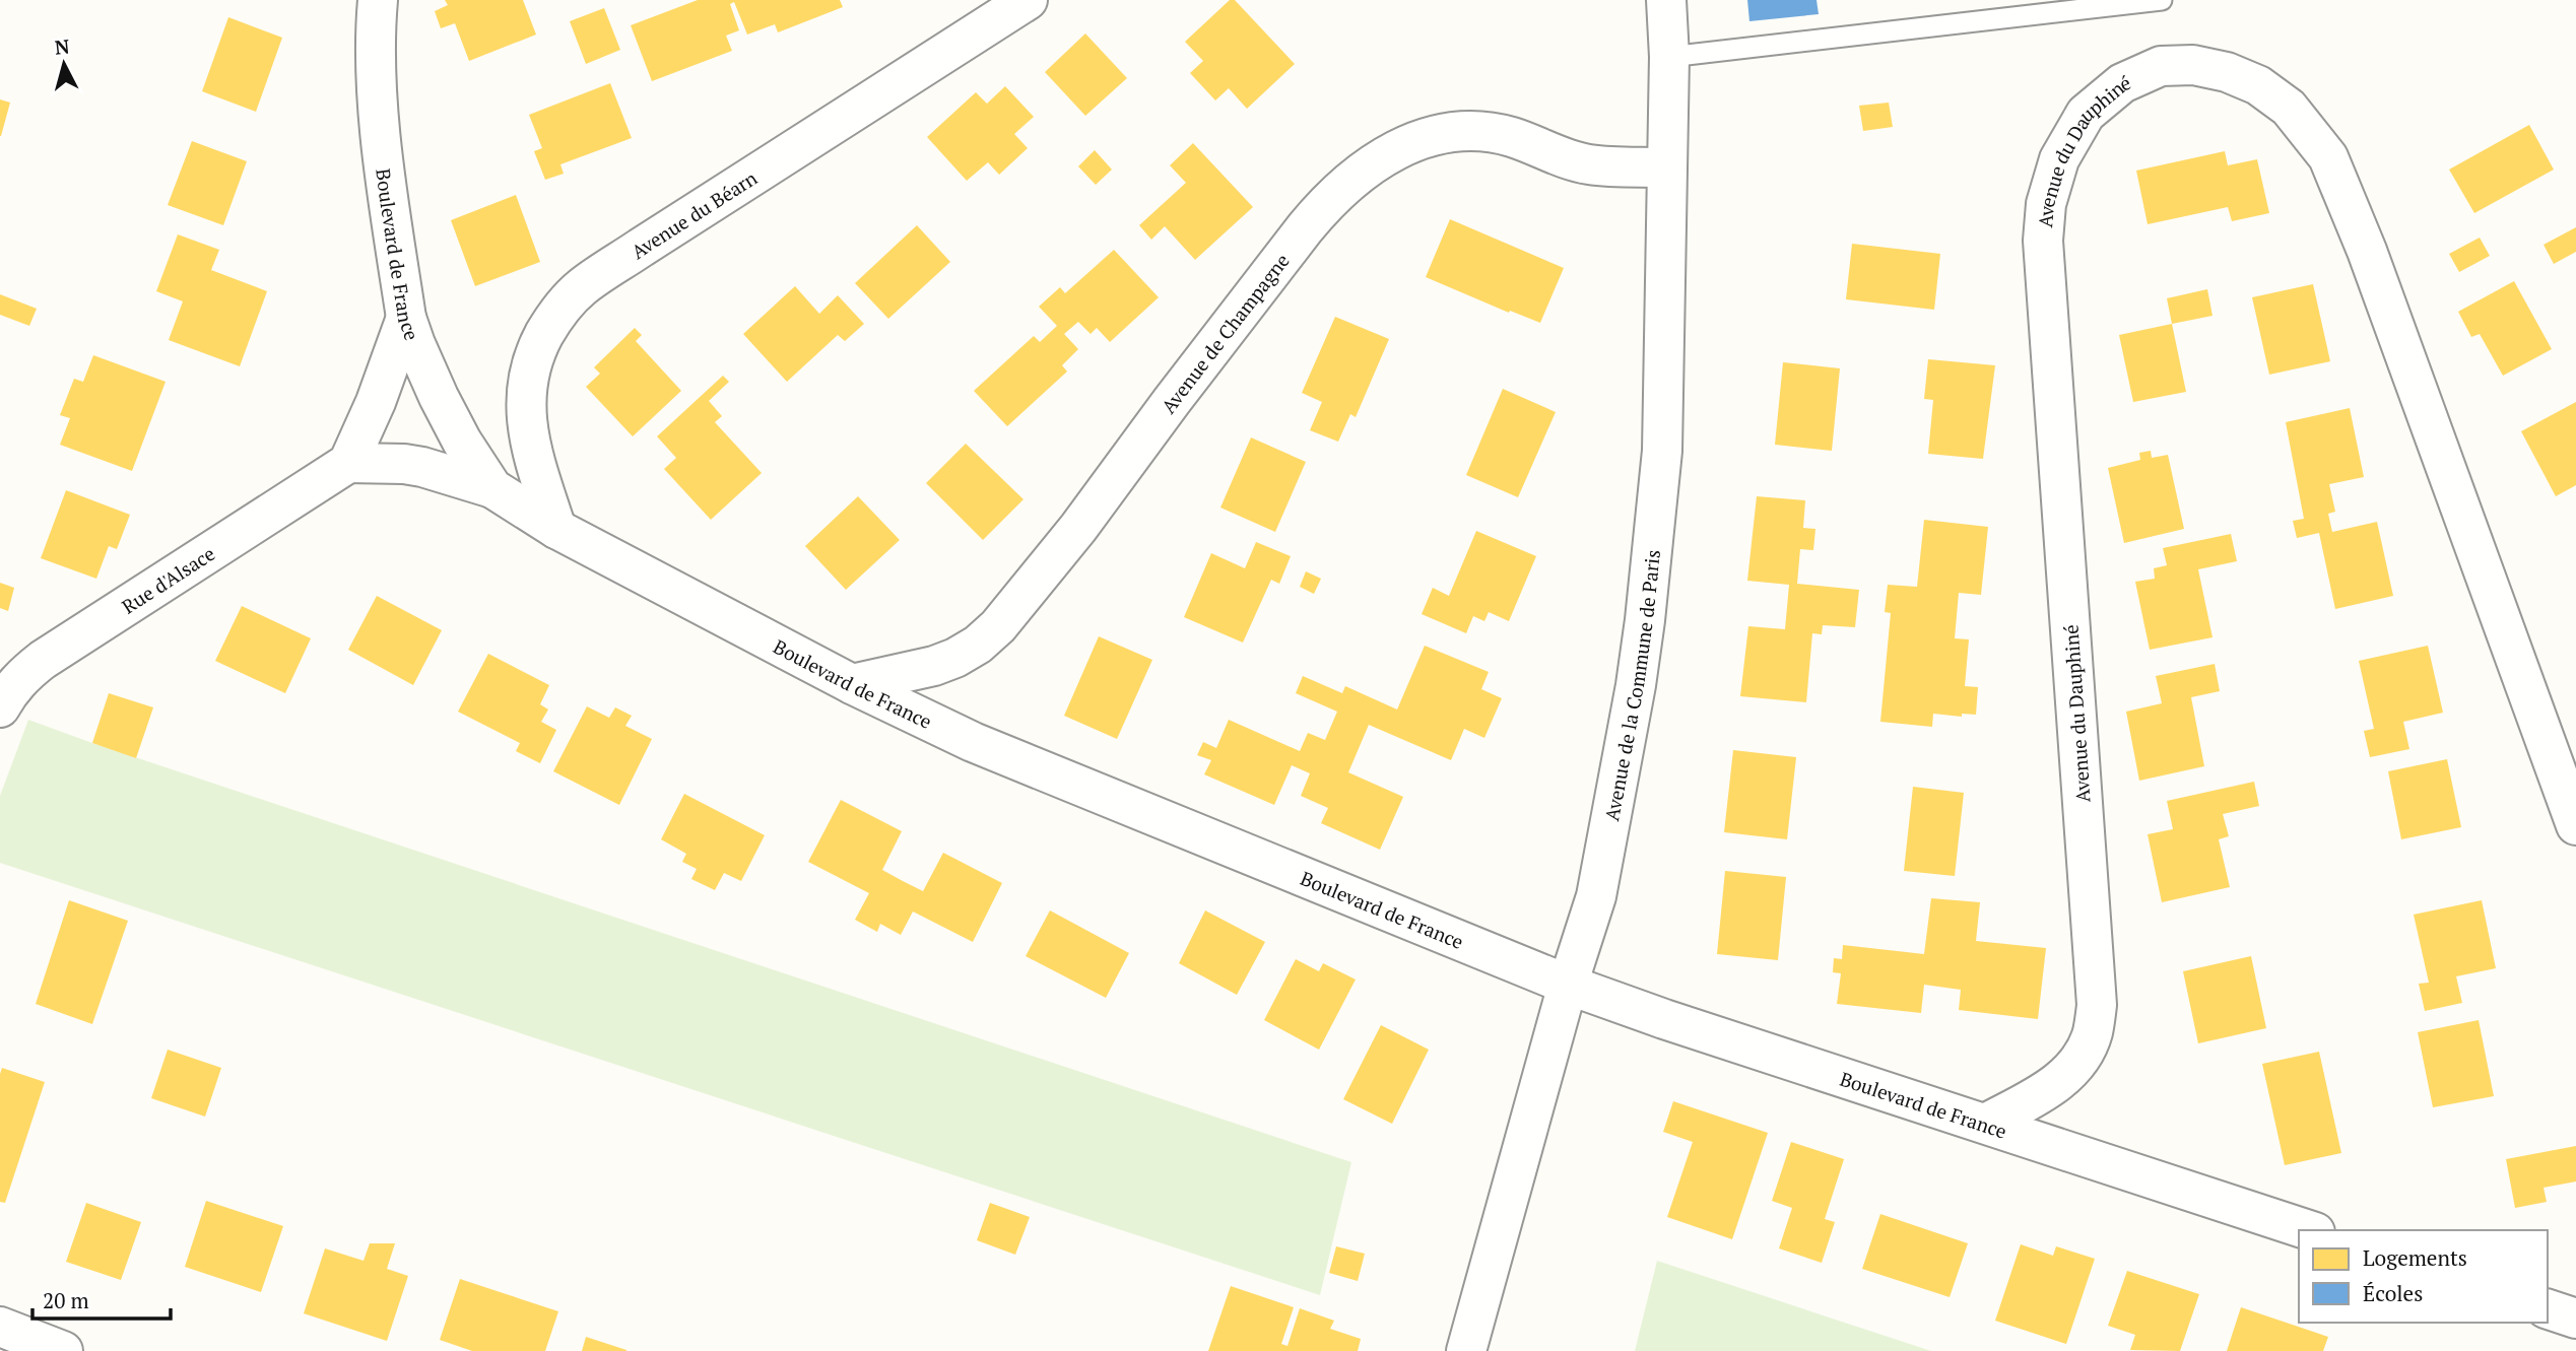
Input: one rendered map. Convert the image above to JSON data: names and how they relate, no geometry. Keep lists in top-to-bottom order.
{
  "streets": {
    "street": [
      "Avenue du Dauphiné",
      "Avenue du Béarn",
      "Boulevard de France",
      "Avenue de Champagne",
      "Rue d'Alsace",
      "Avenue de la Commune de Paris"
    ]
  },
  "crossings": [
    ["Avenue du Dauphiné", "Boulevard de France"],
    ["Avenue du Béarn", "Boulevard de France"],
    ["Boulevard de France", "Avenue de Champagne"],
    ["Boulevard de France", "Rue d'Alsace"],
    ["Boulevard de France", "Avenue de la Commune de Paris"],
    ["Avenue de Champagne", "Avenue de la Commune de Paris"]
  ],
  "legend": ["Logements", "Écoles"],
  "scale_bar": "20 m",
  "north": "top"
}
